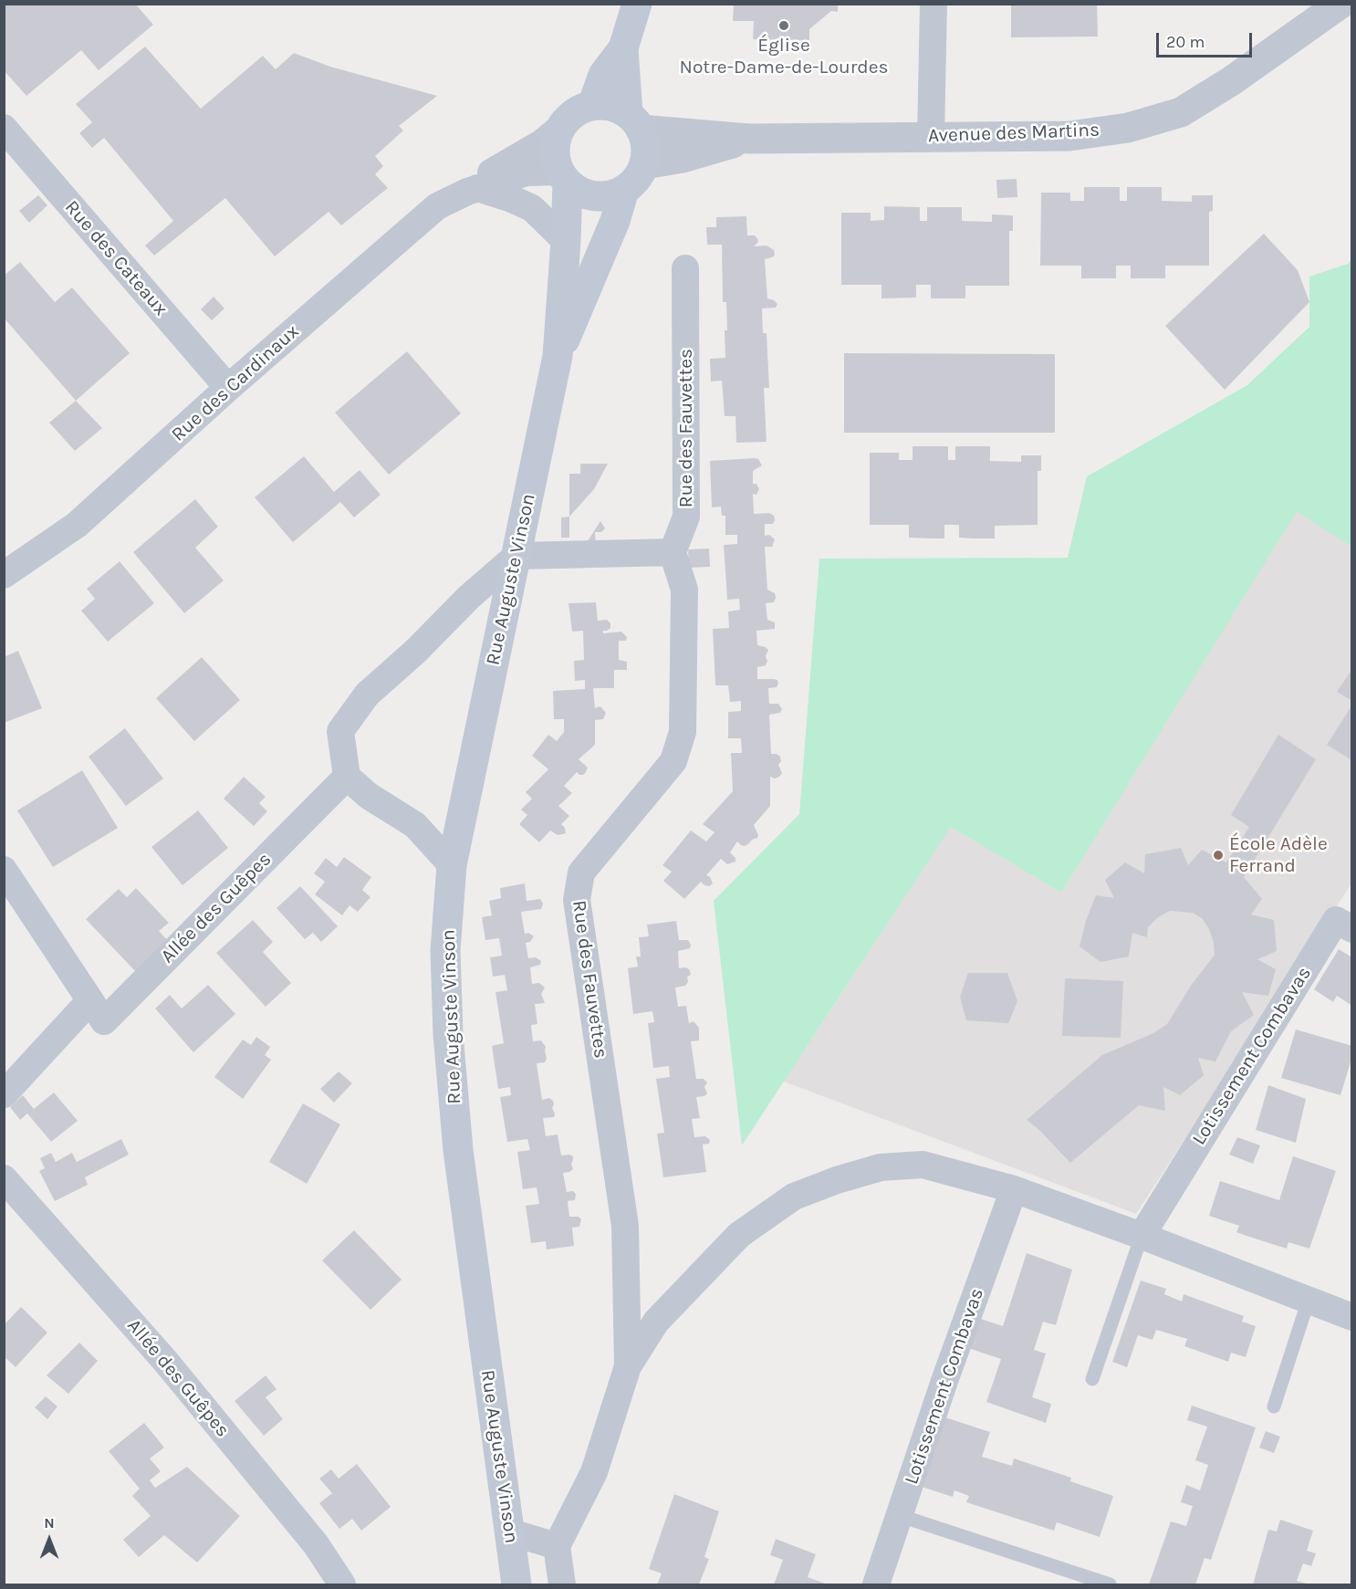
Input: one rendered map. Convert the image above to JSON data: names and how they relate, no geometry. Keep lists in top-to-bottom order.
{
  "streets": {
    "main road": ["Rue Auguste Vinson"],
    "street": [
      "Avenue des Martins",
      "Rue des Cateaux",
      "Rue des Cardinaux",
      "Rue des Fauvettes",
      "Allée des Guêpes",
      "Lotissement Combavas"
    ]
  },
  "crossings": [
    ["Avenue des Martins", "Rue des Cardinaux"],
    ["Rue des Cateaux", "Rue des Cardinaux"]
  ],
  "places": ["Église Notre-Dame-de-Lourdes", "École Adèle Ferrand"],
  "scale_bar": "20 m",
  "north": "top"
}
